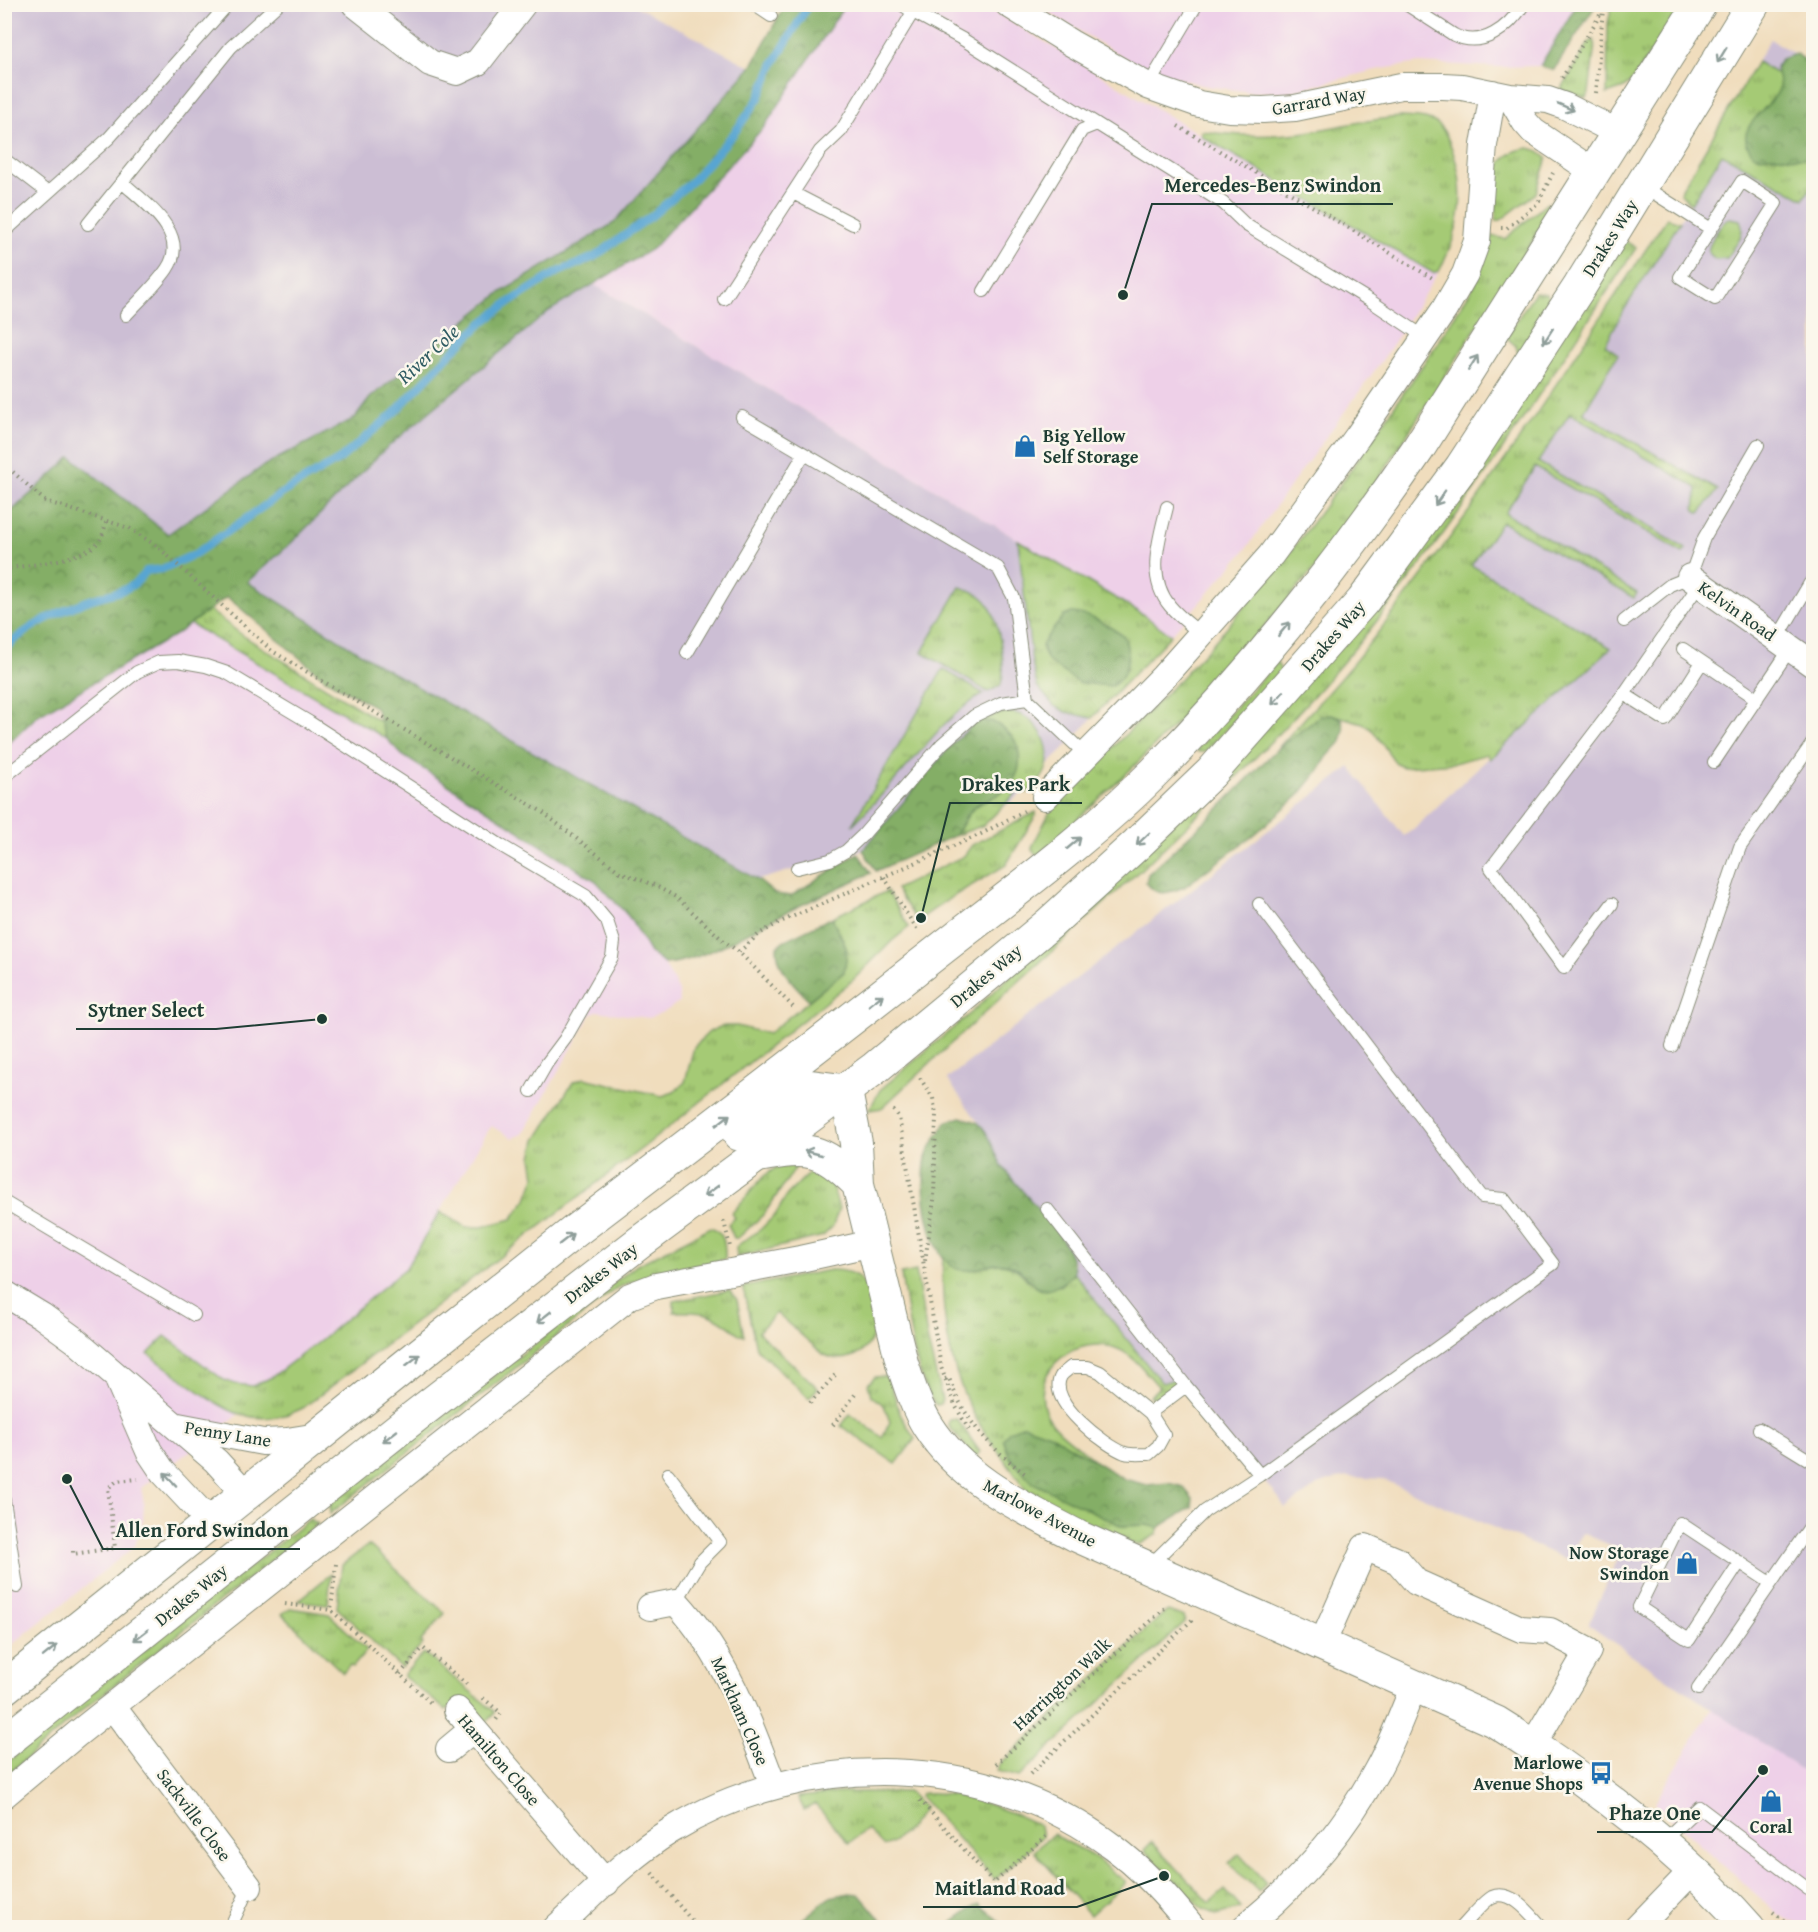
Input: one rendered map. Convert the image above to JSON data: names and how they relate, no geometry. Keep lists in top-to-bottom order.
{
  "streets": {
    "main road": ["Drakes Way"],
    "street": [
      "Garrard Way",
      "Kelvin Road",
      "Penny Lane",
      "Marlowe Avenue",
      "Markham Close",
      "Hamilton Close",
      "Sackville Close"
    ],
    "path": ["Harrington Walk"]
  },
  "crossings": [
    ["Drakes Way", "Marlowe Avenue"],
    ["Drakes Way", "Sackville Close"]
  ],
  "water": ["River Cole"],
  "places": {
    "other": [
      "Mercedes-Benz Swindon",
      "Drakes Park",
      "Sytner Select",
      "Allen Ford Swindon",
      "Phaze One",
      "Maitland Road"
    ],
    "shop": ["Big Yellow Self Storage", "Now Storage Swindon", "Coral"],
    "bus stop": ["Marlowe Avenue Shops"]
  }
}
